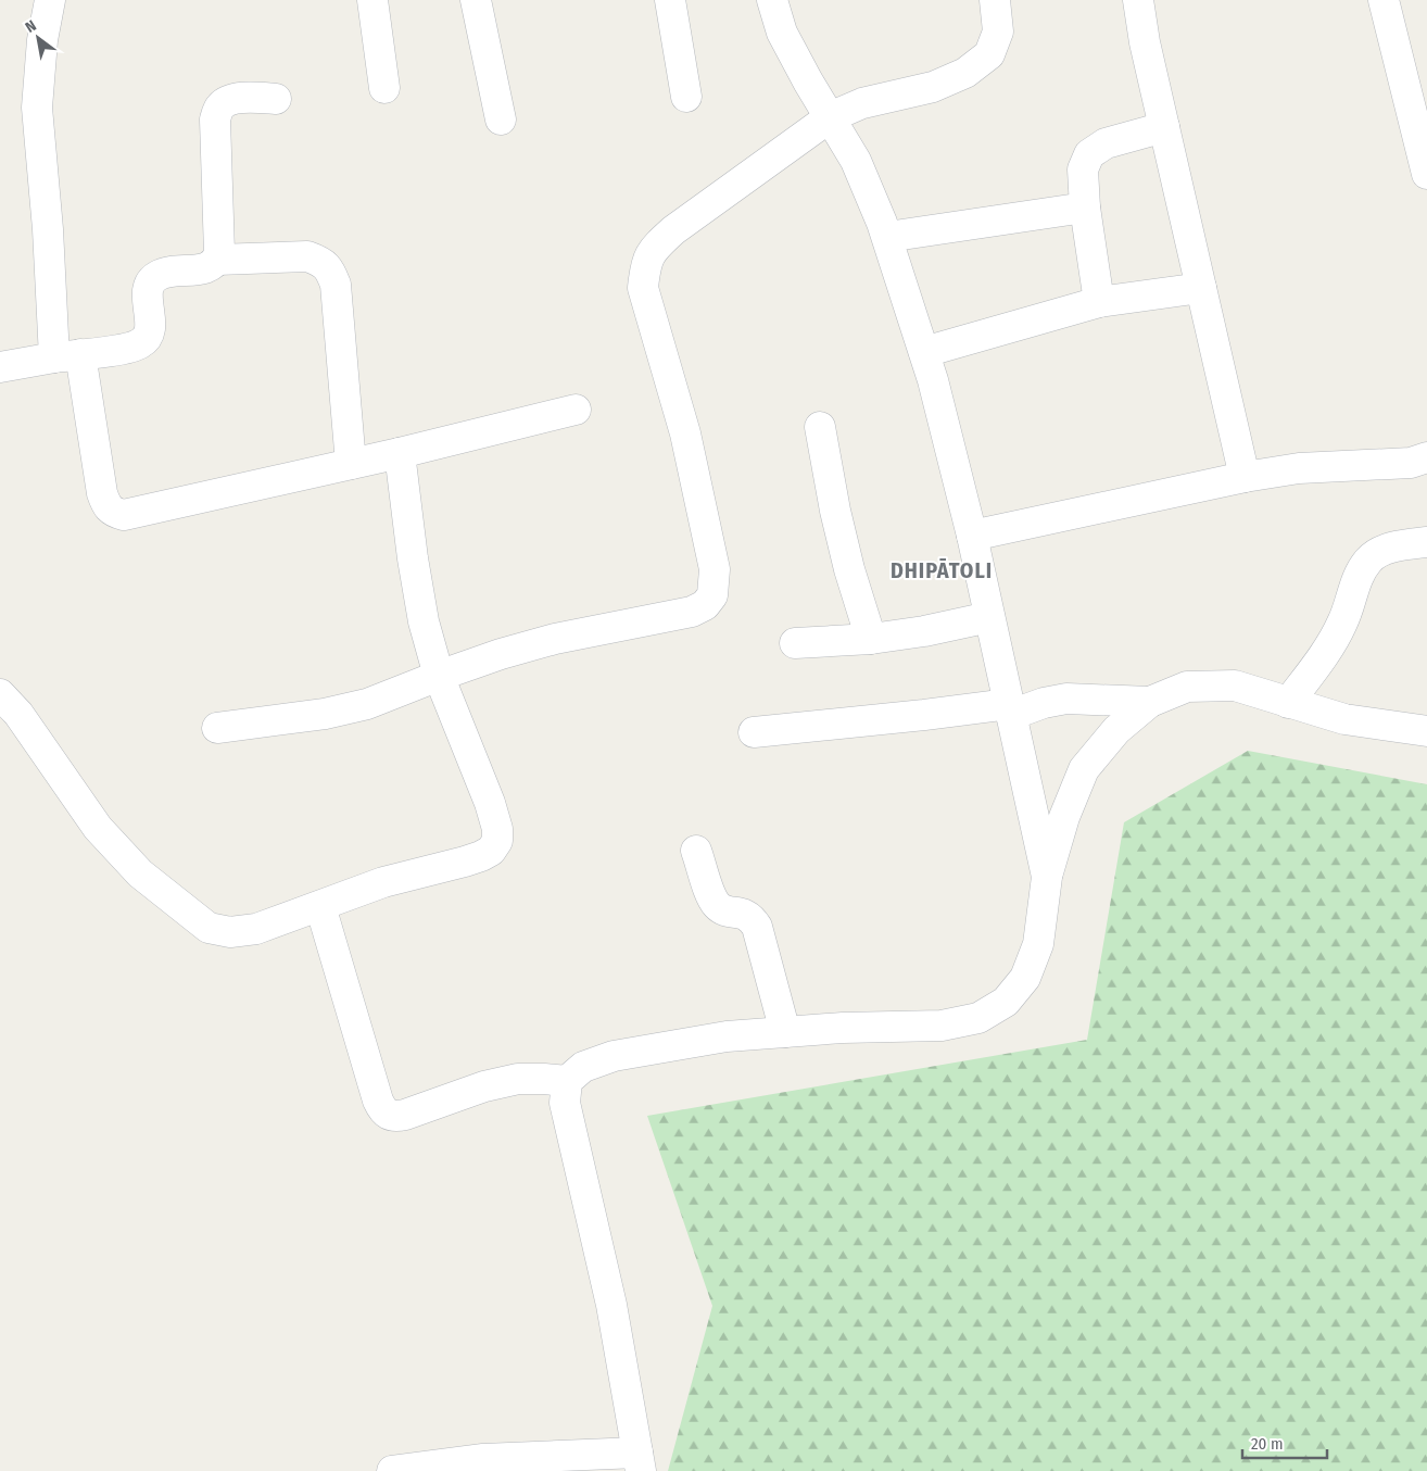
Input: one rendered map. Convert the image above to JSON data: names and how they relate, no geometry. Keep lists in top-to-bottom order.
{
  "districts": ["DHIPĀTOLI"],
  "scale_bar": "20 m",
  "north": "top left"
}
